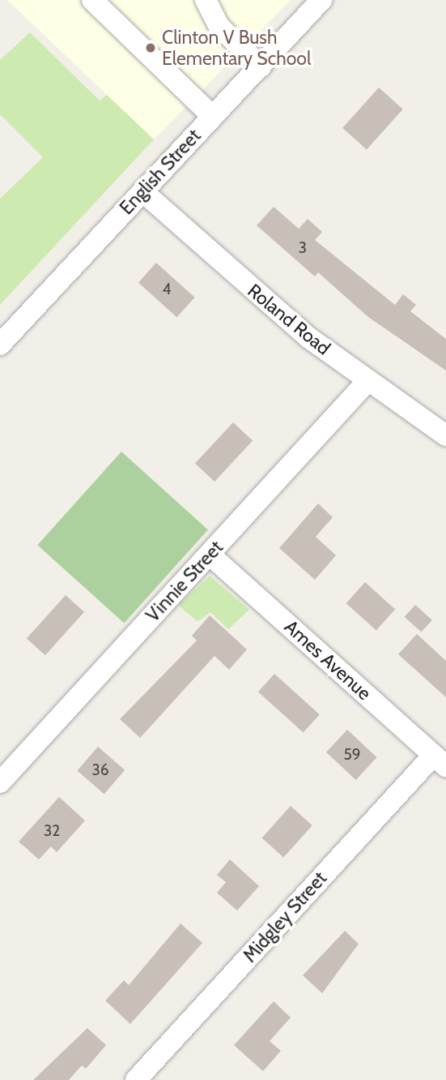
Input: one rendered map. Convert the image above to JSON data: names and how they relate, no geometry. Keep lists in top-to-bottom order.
{
  "streets": {
    "street": [
      "English Street",
      "Roland Road",
      "Vinnie Street",
      "Ames Avenue",
      "Midgley Street"
    ]
  },
  "crossings": [
    ["English Street", "Roland Road"],
    ["Roland Road", "Vinnie Street"],
    ["Vinnie Street", "Ames Avenue"],
    ["Ames Avenue", "Midgley Street"]
  ],
  "places": ["Clinton V Bush Elementary School"],
  "house_numbers": [
    "3",
    "4",
    "59",
    "36",
    "32"
  ]
}
